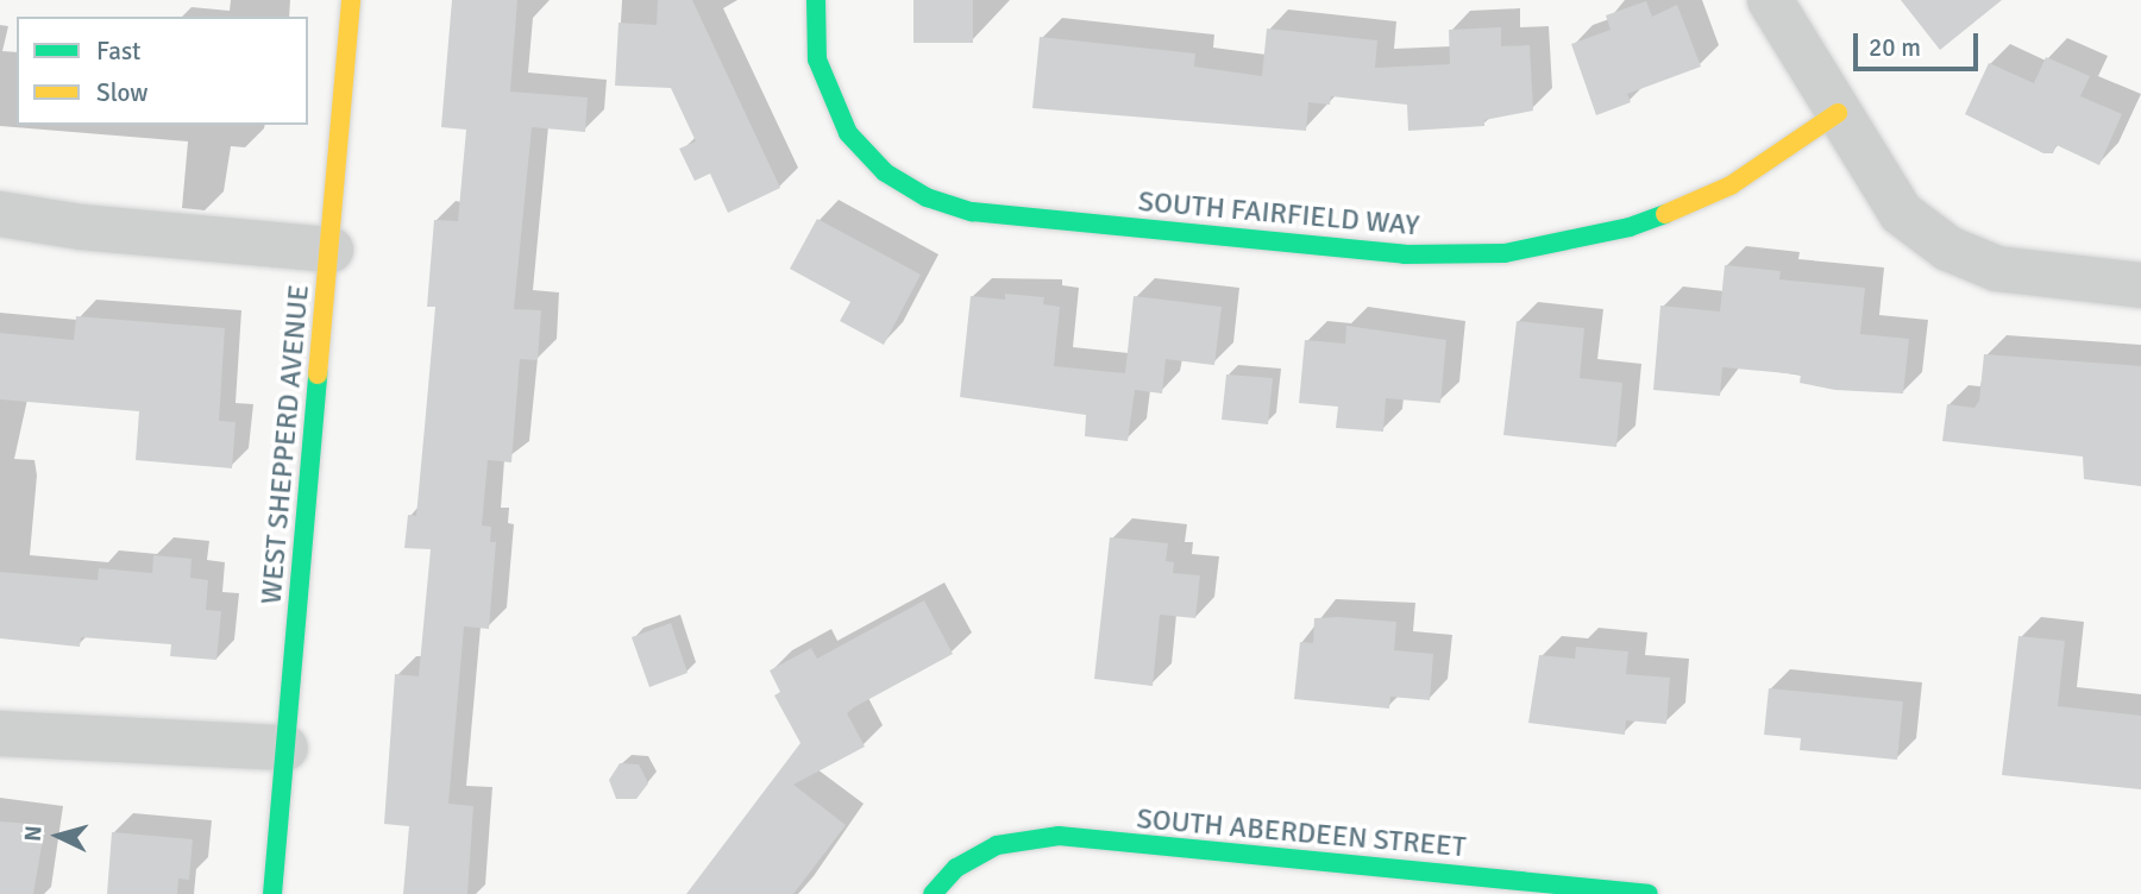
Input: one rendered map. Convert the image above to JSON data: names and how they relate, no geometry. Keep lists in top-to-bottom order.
{
  "streets": {
    "street": ["SOUTH FAIRFIELD WAY", "WEST SHEPPERD AVENUE", "SOUTH ABERDEEN STREET"]
  },
  "legend": ["Fast", "Slow"],
  "scale_bar": "20 m",
  "north": "left"
}
